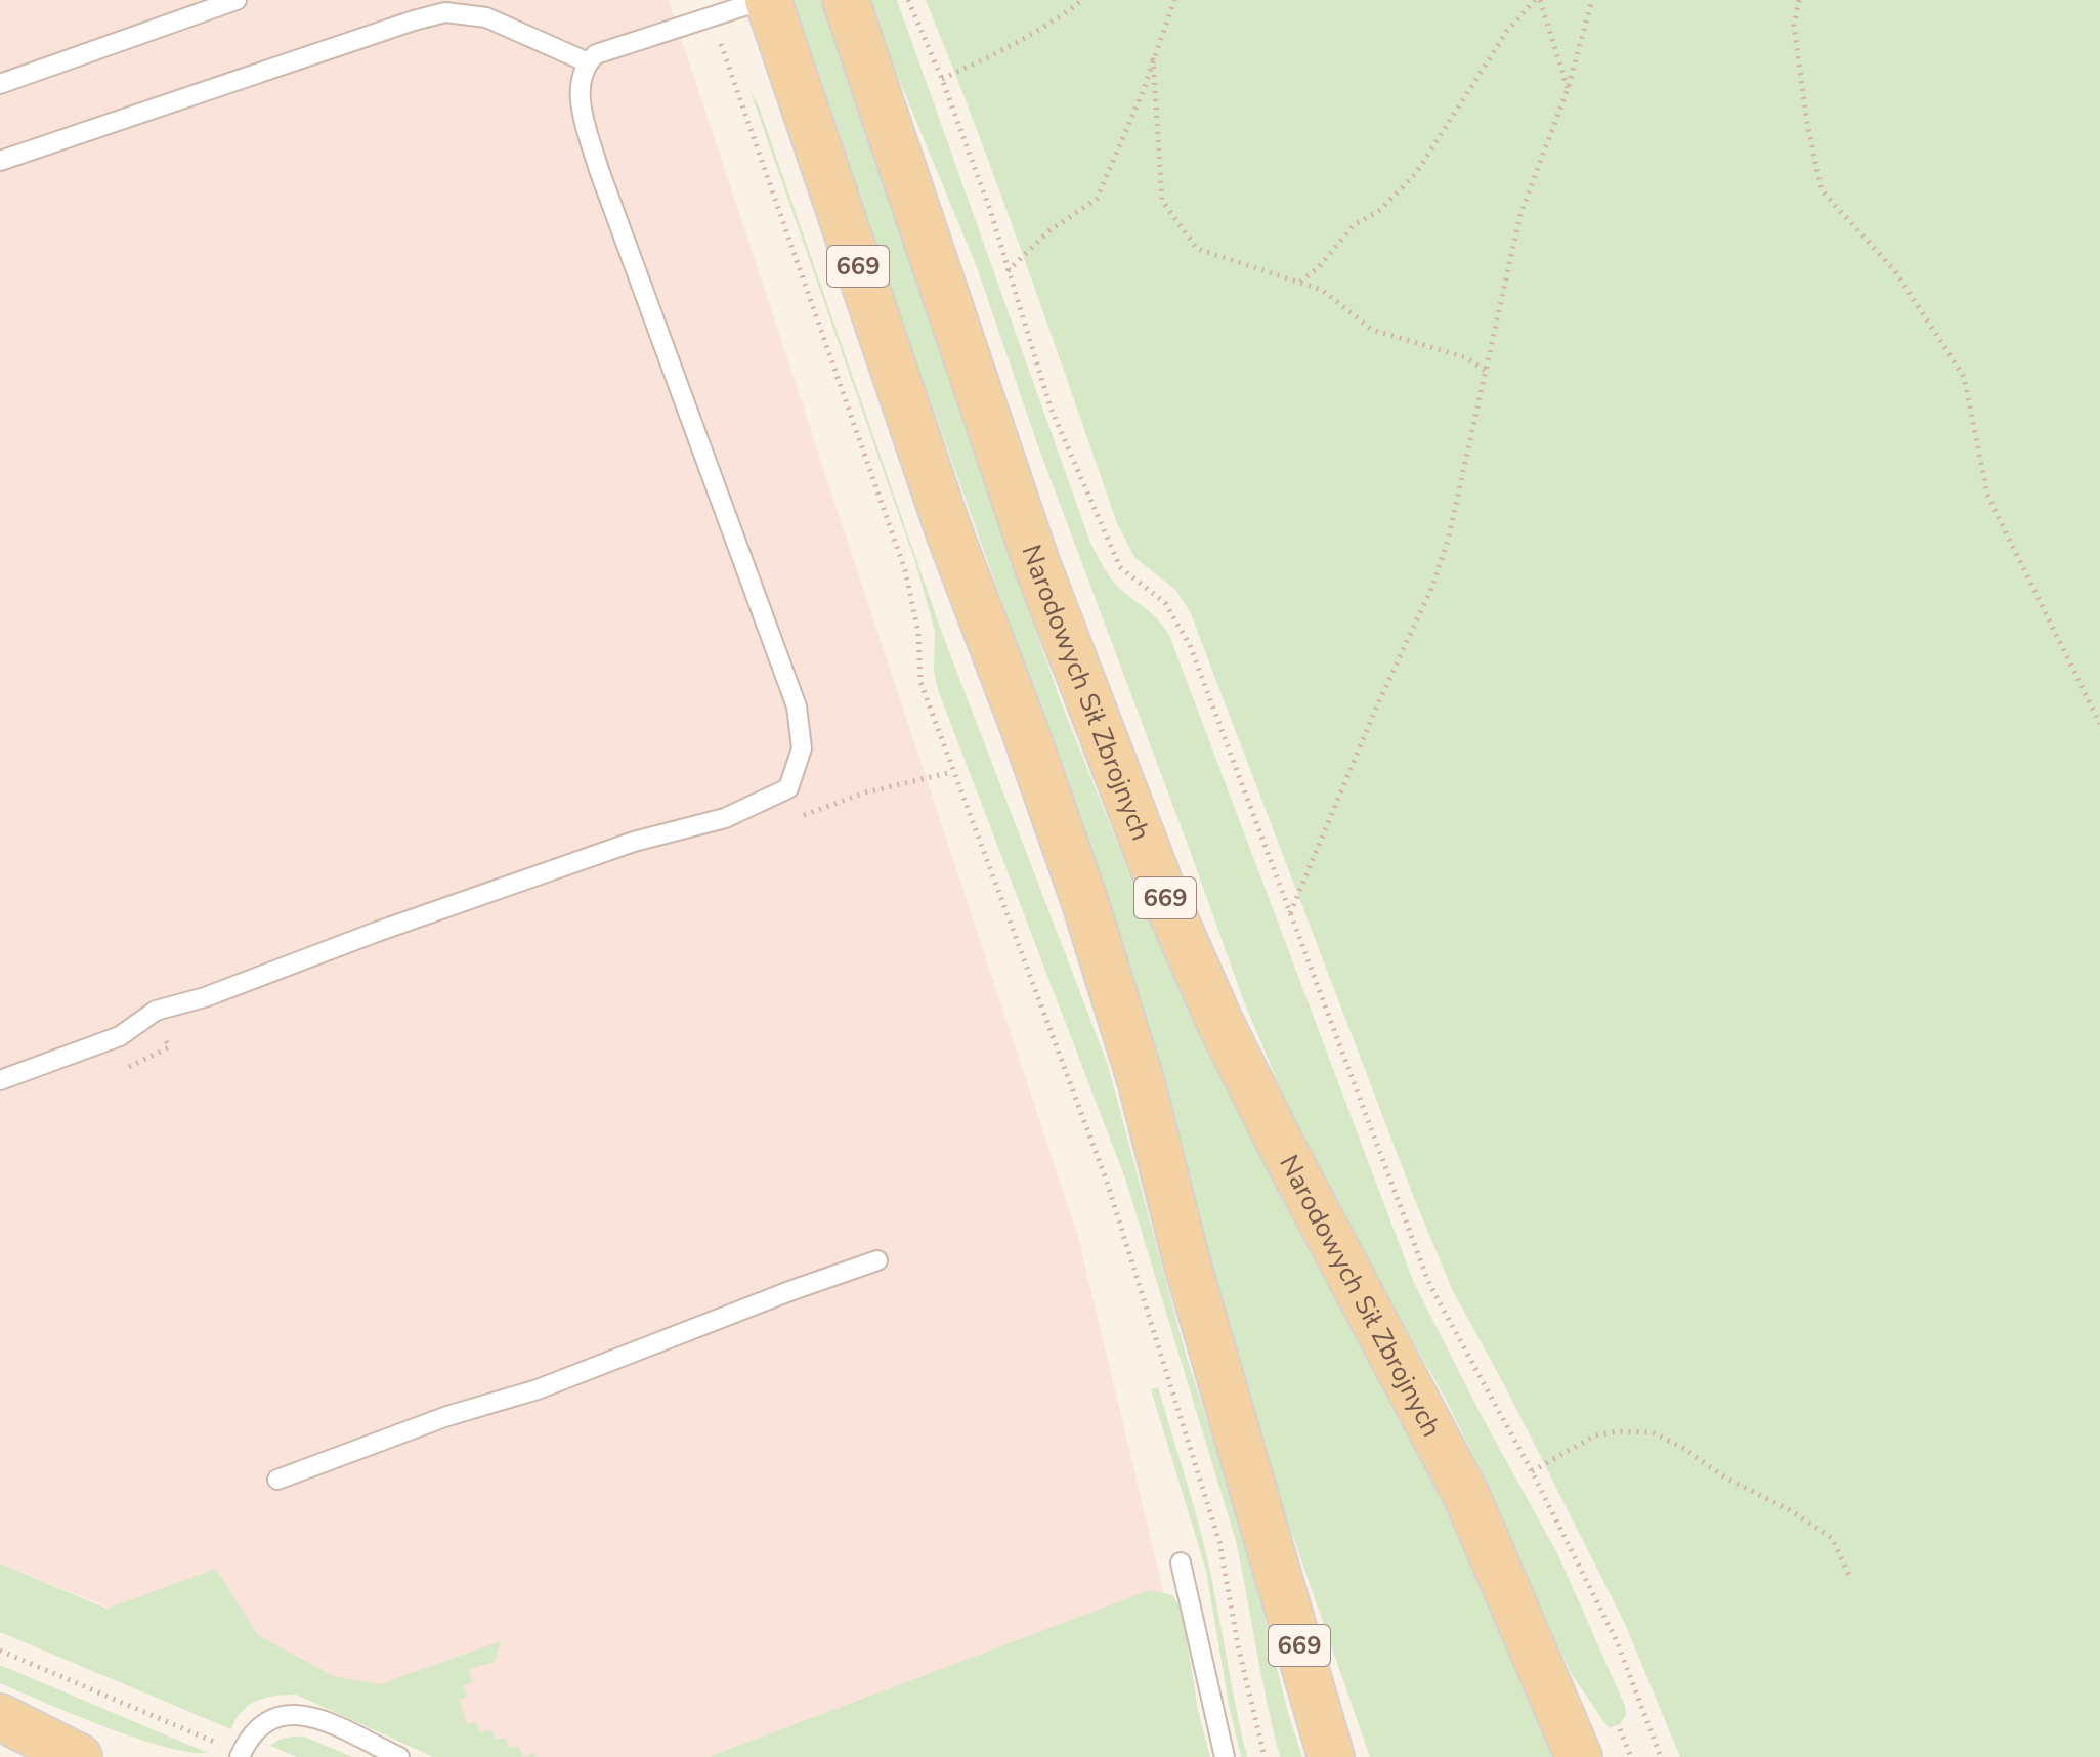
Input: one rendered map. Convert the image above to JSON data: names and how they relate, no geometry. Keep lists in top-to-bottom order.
{
  "streets": {
    "main road": ["669", "Narodowych Sił Zbrojnych"]
  }
}
